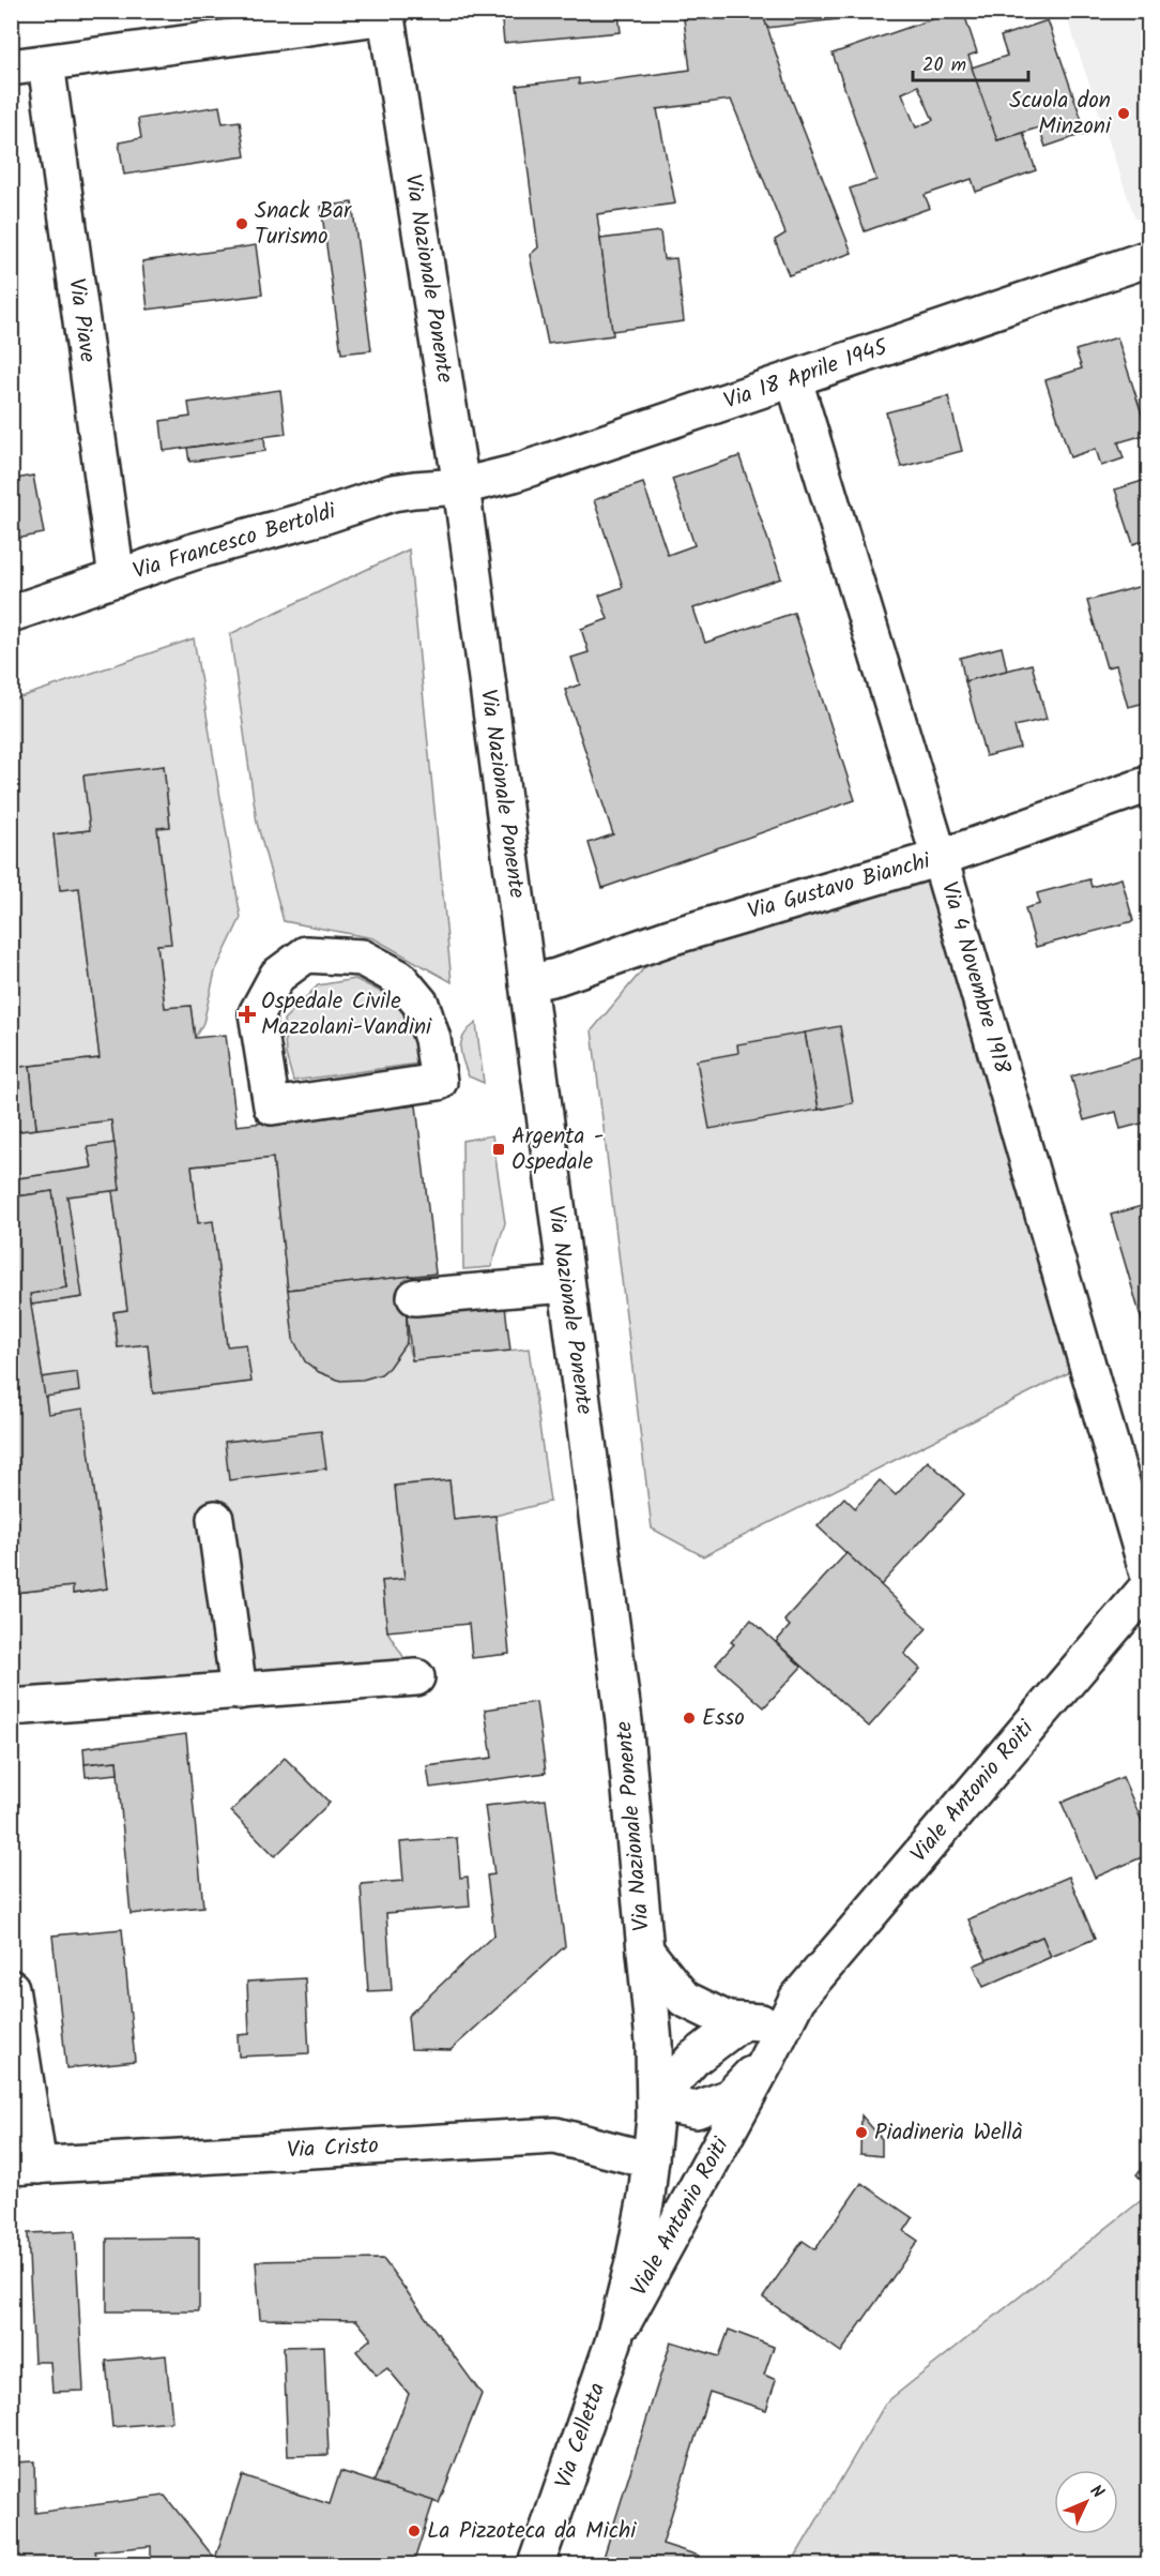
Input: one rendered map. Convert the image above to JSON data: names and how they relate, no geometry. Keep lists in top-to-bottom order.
{
  "streets": {
    "street": [
      "Via Nazionale Ponente",
      "Via Piave",
      "Via 18 Aprile 1945",
      "Via Francesco Bertoldi",
      "Via Gustavo Bianchi",
      "Via 4 Novembre 1918",
      "Viale Antonio Roiti",
      "Via Cristo",
      "Via Celletta"
    ]
  },
  "crossings": [
    ["Via Nazionale Ponente", "Via 18 Aprile 1945"],
    ["Via Nazionale Ponente", "Via Francesco Bertoldi"],
    ["Via Nazionale Ponente", "Via Gustavo Bianchi"],
    ["Via Nazionale Ponente", "Viale Antonio Roiti"],
    ["Via Nazionale Ponente", "Via Cristo"],
    ["Via Nazionale Ponente", "Via Celletta"],
    ["Via Piave", "Via Francesco Bertoldi"],
    ["Via 18 Aprile 1945", "Via Francesco Bertoldi"],
    ["Via 18 Aprile 1945", "Via 4 Novembre 1918"],
    ["Via Gustavo Bianchi", "Via 4 Novembre 1918"],
    ["Viale Antonio Roiti", "Via Celletta"]
  ],
  "places": {
    "other": [
      "Scuola don Minzoni",
      "Snack Bar Turismo",
      "Esso",
      "Piadineria Wellà",
      "La Pizzoteca da Michi"
    ],
    "health": ["Ospedale Civile Mazzolani-Vandini"],
    "transit": ["Argenta - Ospedale"]
  },
  "scale_bar": "20 m",
  "north": "top right"
}
